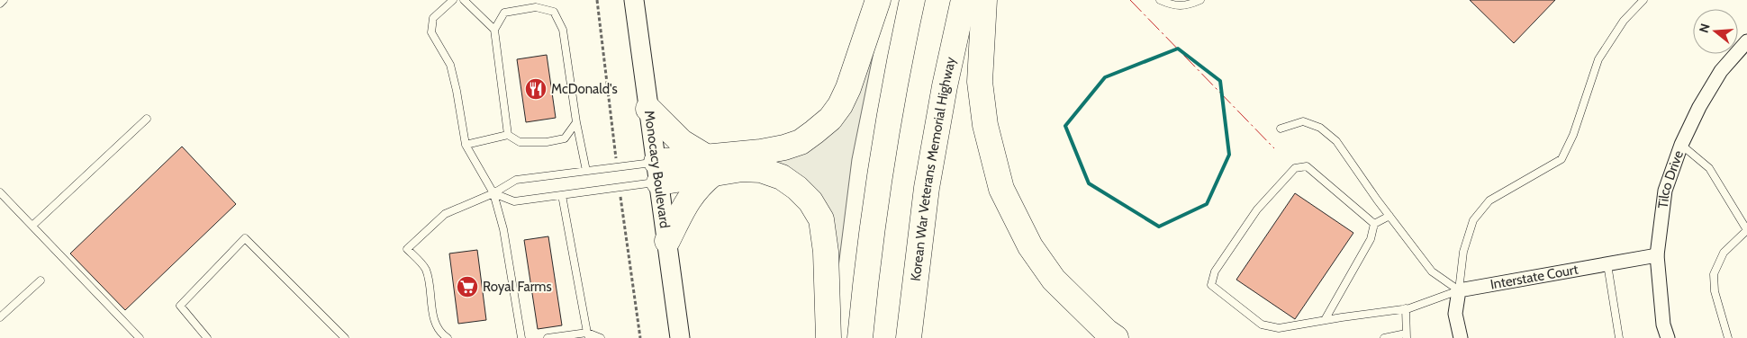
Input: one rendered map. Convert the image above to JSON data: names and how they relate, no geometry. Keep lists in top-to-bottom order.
{
  "streets": {
    "highway": ["Korean War Veterans Memorial Highway"],
    "main road": ["Monocacy Boulevard"],
    "street": ["Tilco Drive", "Interstate Court"]
  },
  "crossings": [
    ["Tilco Drive", "Interstate Court"]
  ],
  "places": {
    "restaurant": ["McDonald's"],
    "supermarket": ["Royal Farms"]
  },
  "north": "left"
}
